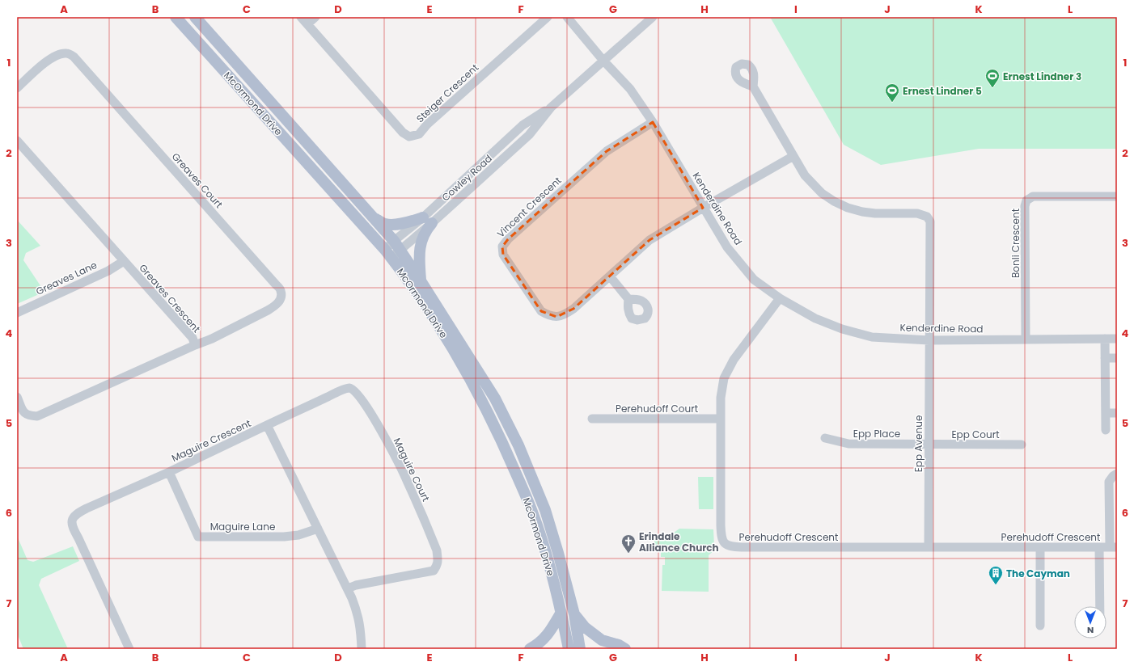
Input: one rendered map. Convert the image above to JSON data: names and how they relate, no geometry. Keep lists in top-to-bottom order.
{
  "streets": {
    "main road": ["McOrmond Drive"],
    "street": [
      "Steiger Crescent",
      "Cowley Road",
      "Greaves Court",
      "Vincent Crescent",
      "Kenderdine Road",
      "Bonli Crescent",
      "Greaves Lane",
      "Greaves Crescent",
      "Perehudoff Court",
      "Epp Place",
      "Epp Court",
      "Maguire Crescent",
      "Epp Avenue",
      "Maguire Court",
      "Maguire Lane",
      "Perehudoff Crescent"
    ]
  },
  "crossings": [
    ["McOrmond Drive", "Cowley Road"],
    ["Cowley Road", "Kenderdine Road"],
    ["Greaves Court", "Greaves Crescent"],
    ["Vincent Crescent", "Kenderdine Road"],
    ["Vincent Crescent", "Epp Avenue"],
    ["Kenderdine Road", "Bonli Crescent"],
    ["Kenderdine Road", "Epp Avenue"],
    ["Kenderdine Road", "Perehudoff Crescent"],
    ["Greaves Lane", "Greaves Crescent"],
    ["Perehudoff Court", "Perehudoff Crescent"],
    ["Epp Place", "Epp Court"],
    ["Epp Place", "Epp Avenue"],
    ["Epp Court", "Epp Avenue"],
    ["Maguire Crescent", "Maguire Court"],
    ["Maguire Crescent", "Maguire Lane"],
    ["Epp Avenue", "Perehudoff Crescent"]
  ],
  "places": {
    "sports": ["Ernest Lindner 3", "Ernest Lindner 5"],
    "church": ["Erindale Alliance Church"],
    "building": ["The Cayman"]
  },
  "north": "bottom",
  "grid": {
    "columns": [
      "A",
      "B",
      "C",
      "D",
      "E",
      "F",
      "G",
      "H",
      "I",
      "J",
      "K",
      "L"
    ],
    "rows": [
      "1",
      "2",
      "3",
      "4",
      "5",
      "6",
      "7"
    ]
  }
}
